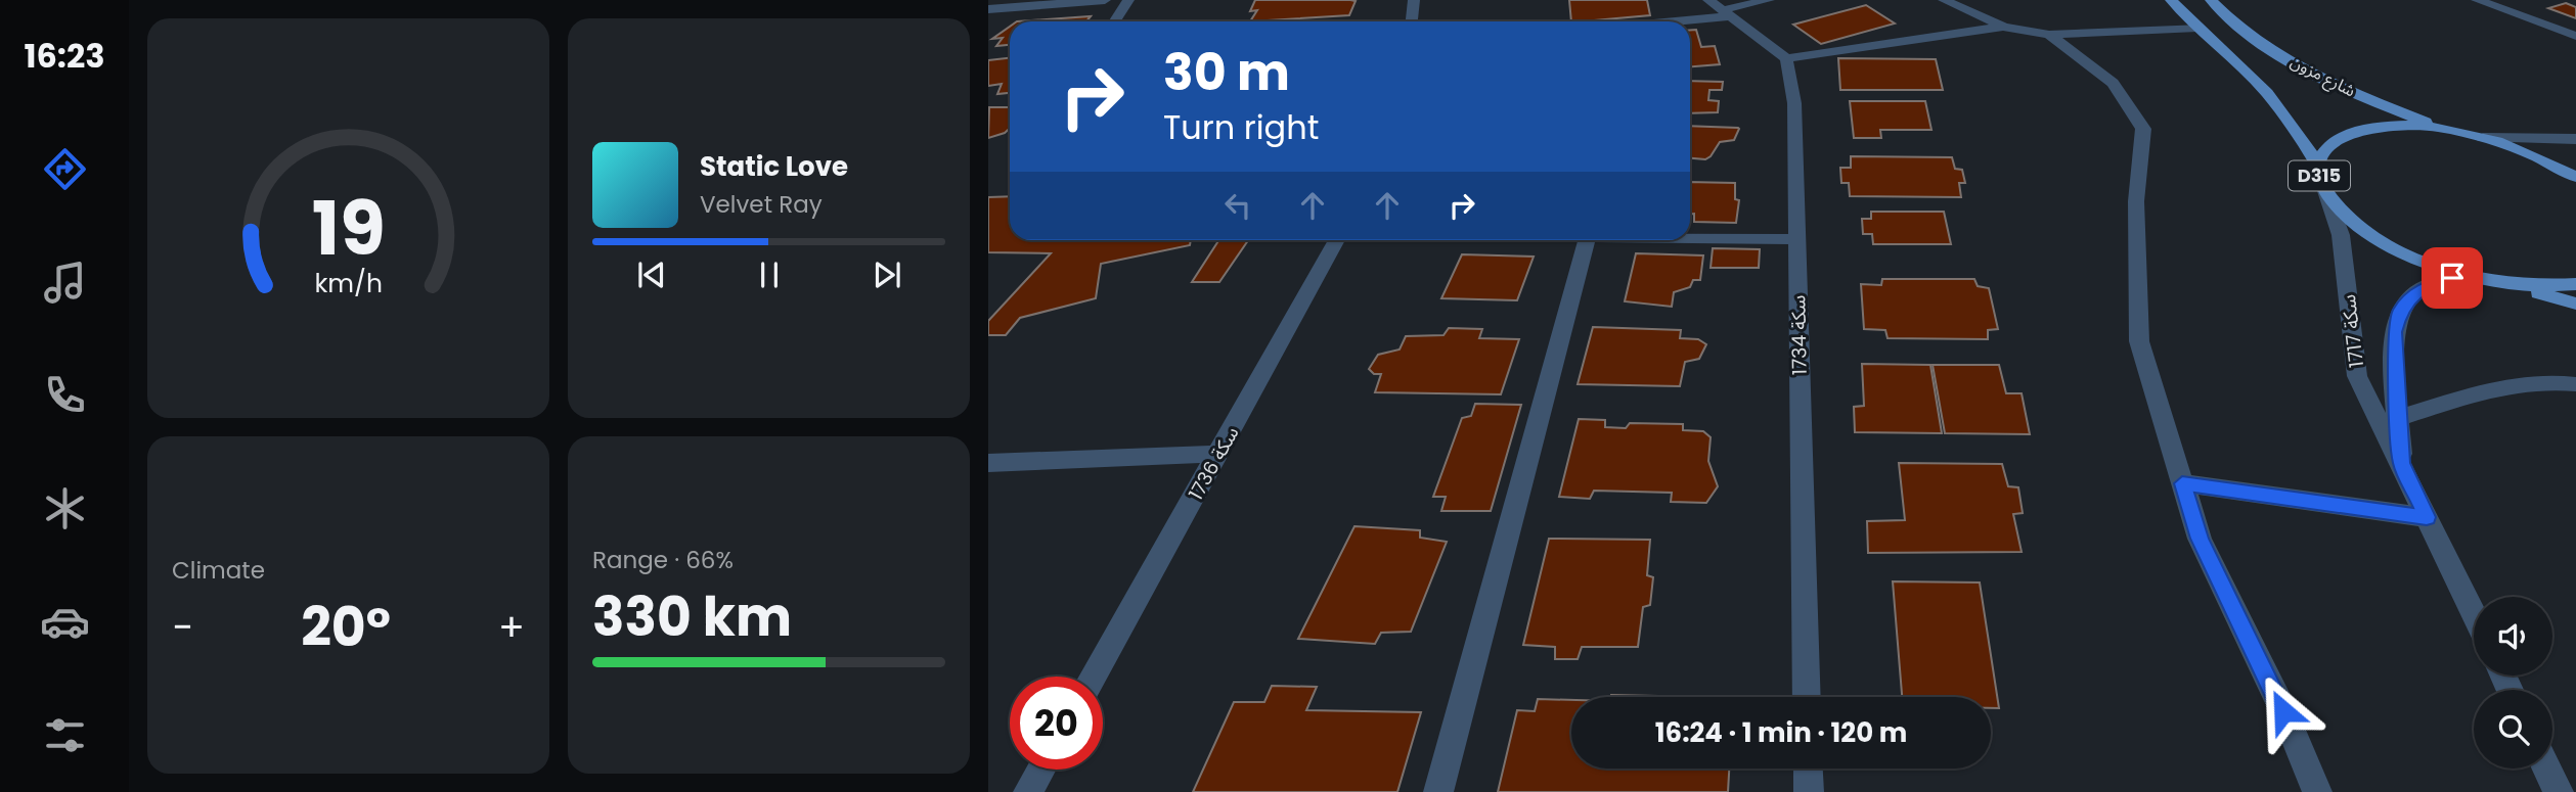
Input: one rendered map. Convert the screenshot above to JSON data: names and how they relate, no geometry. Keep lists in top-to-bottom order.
{
  "streets": {
    "main road": ["شارع مزون", "D315"],
    "street": ["سكة 1717", "سكة 1734", "سكة 1736"]
  },
  "crossings": [
    ["شارع مزون", "D315"],
    ["D315", "سكة 1717"]
  ],
  "page": {
    "tabs": "16:23",
    "turn": ["30 m", "Turn right"],
    "song": ["Static Love", "Velvet Ray"],
    "tile": [
      "Climate",
      ["Range · 66%", "330 km"]
    ],
    "heat": ["−", "20°", "+"],
    "limit": "20",
    "trip": "16:24 · 1 min · 120 m",
    "gauge": ["19", "km/h"]
  }
}
